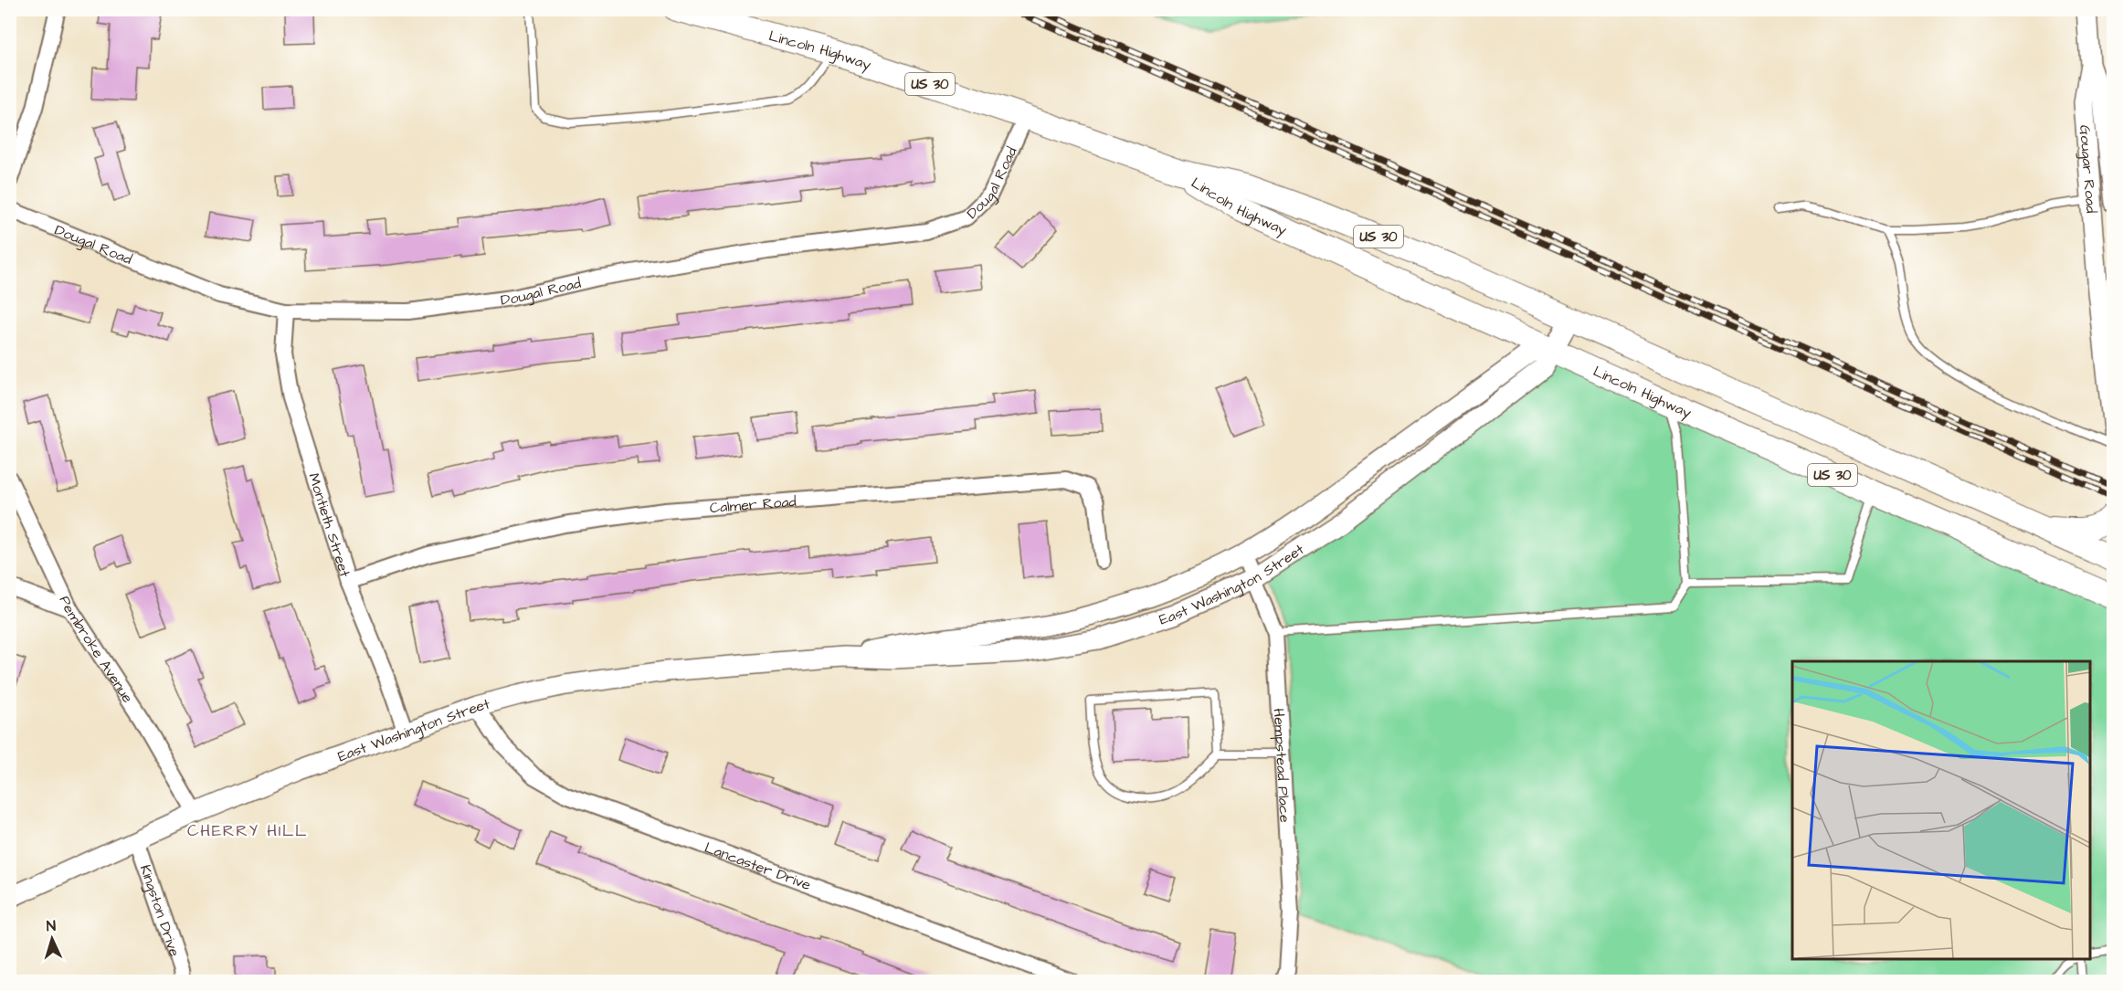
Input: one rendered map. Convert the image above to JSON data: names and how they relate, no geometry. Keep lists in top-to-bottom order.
{
  "streets": {
    "main road": ["Lincoln Highway", "US 30"],
    "street": [
      "Gougar Road",
      "Dougal Road",
      "Calmer Road",
      "Montieth Street",
      "East Washington Street",
      "Pembroke Avenue",
      "Hempstead Place",
      "Lancaster Drive",
      "Kingston Drive"
    ]
  },
  "crossings": [
    ["Lincoln Highway", "Dougal Road"],
    ["Lincoln Highway", "East Washington Street"],
    ["Dougal Road", "Montieth Street"],
    ["Calmer Road", "Montieth Street"],
    ["Montieth Street", "East Washington Street"],
    ["East Washington Street", "Pembroke Avenue"],
    ["East Washington Street", "Hempstead Place"],
    ["East Washington Street", "Lancaster Drive"],
    ["East Washington Street", "Kingston Drive"]
  ],
  "districts": ["CHERRY HILL"],
  "north": "top"
}
